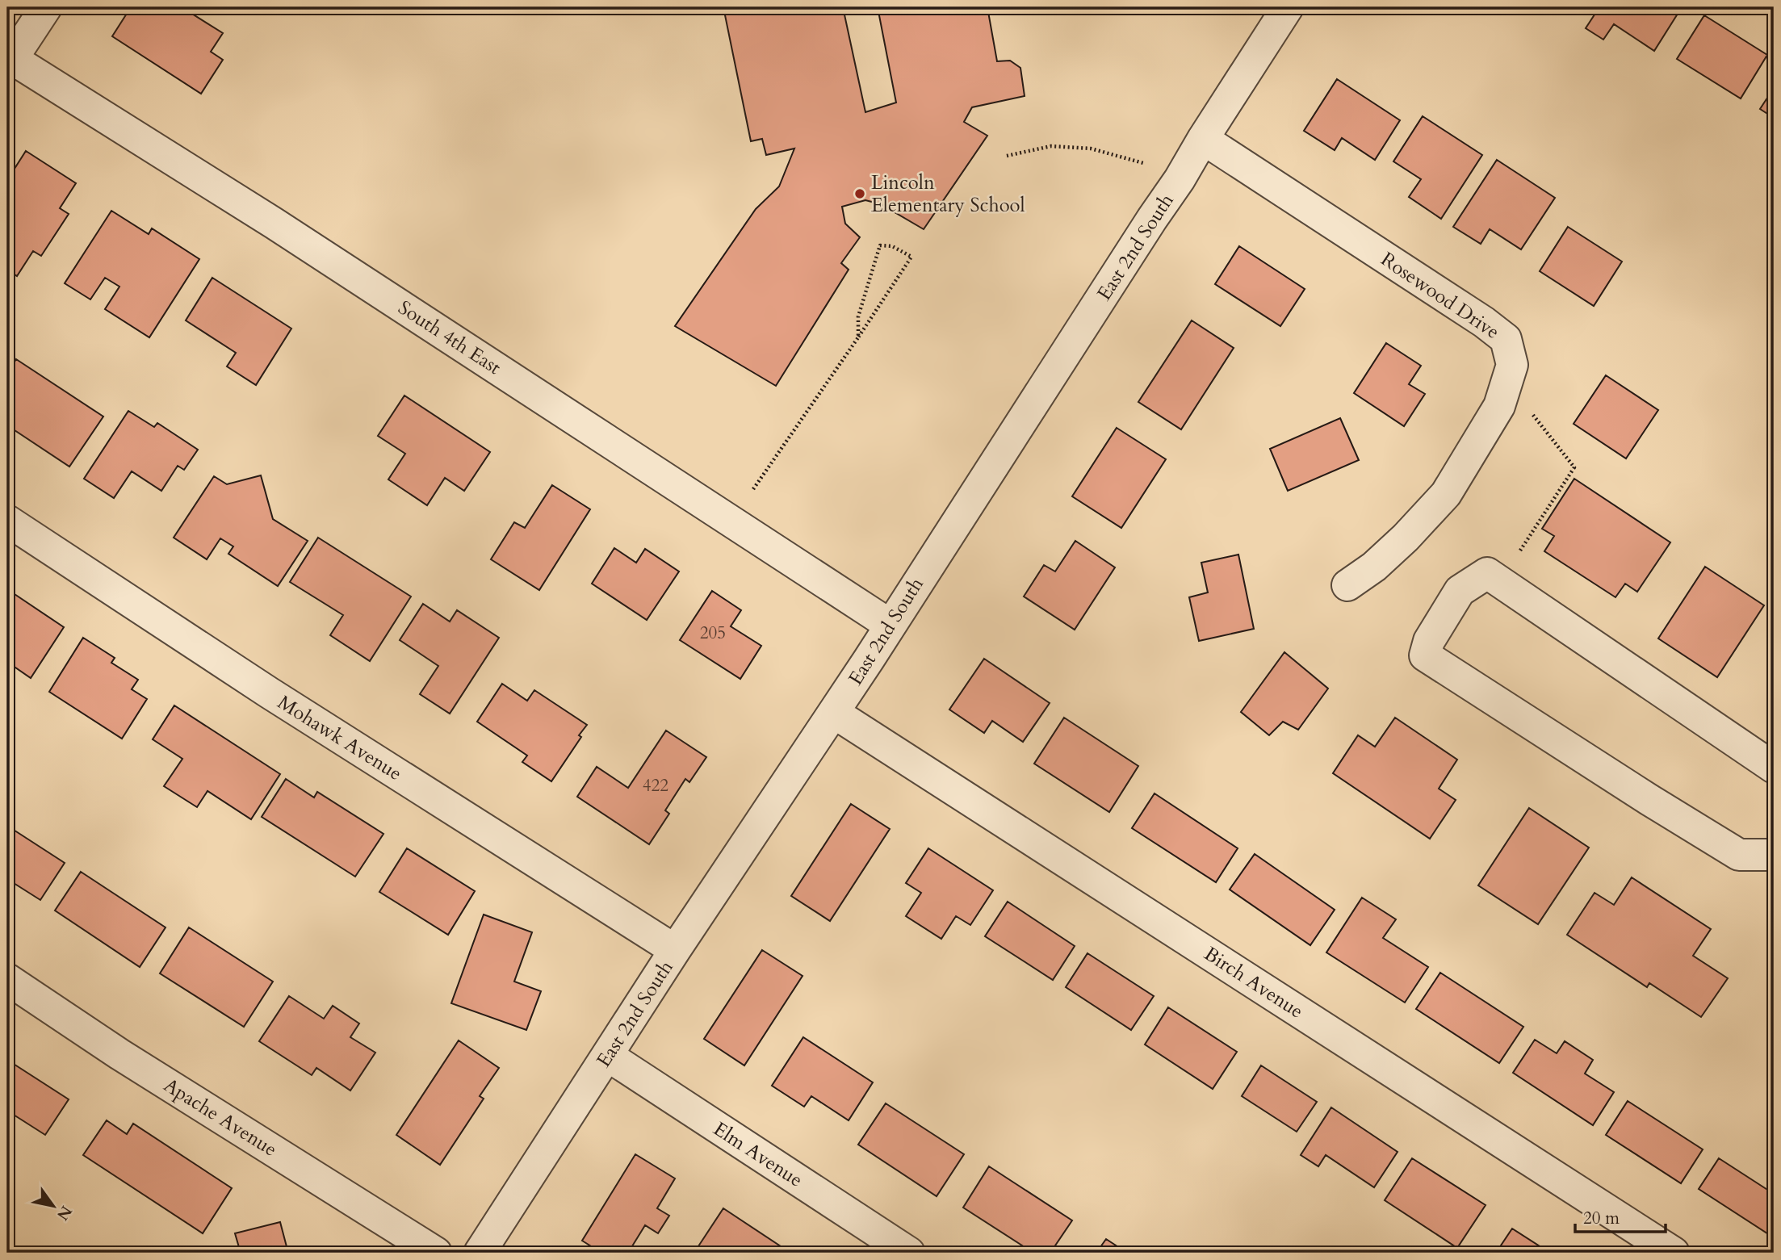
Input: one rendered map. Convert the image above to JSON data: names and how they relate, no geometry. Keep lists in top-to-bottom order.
{
  "streets": {
    "street": [
      "East 2nd South",
      "Rosewood Drive",
      "South 4th East",
      "Mohawk Avenue",
      "Birch Avenue",
      "Apache Avenue",
      "Elm Avenue"
    ]
  },
  "crossings": [
    ["East 2nd South", "Rosewood Drive"],
    ["East 2nd South", "South 4th East"],
    ["East 2nd South", "Mohawk Avenue"],
    ["East 2nd South", "Birch Avenue"],
    ["East 2nd South", "Elm Avenue"]
  ],
  "places": ["Lincoln Elementary School"],
  "house_numbers": ["205", "422"],
  "scale_bar": "20 m",
  "north": "bottom right"
}
